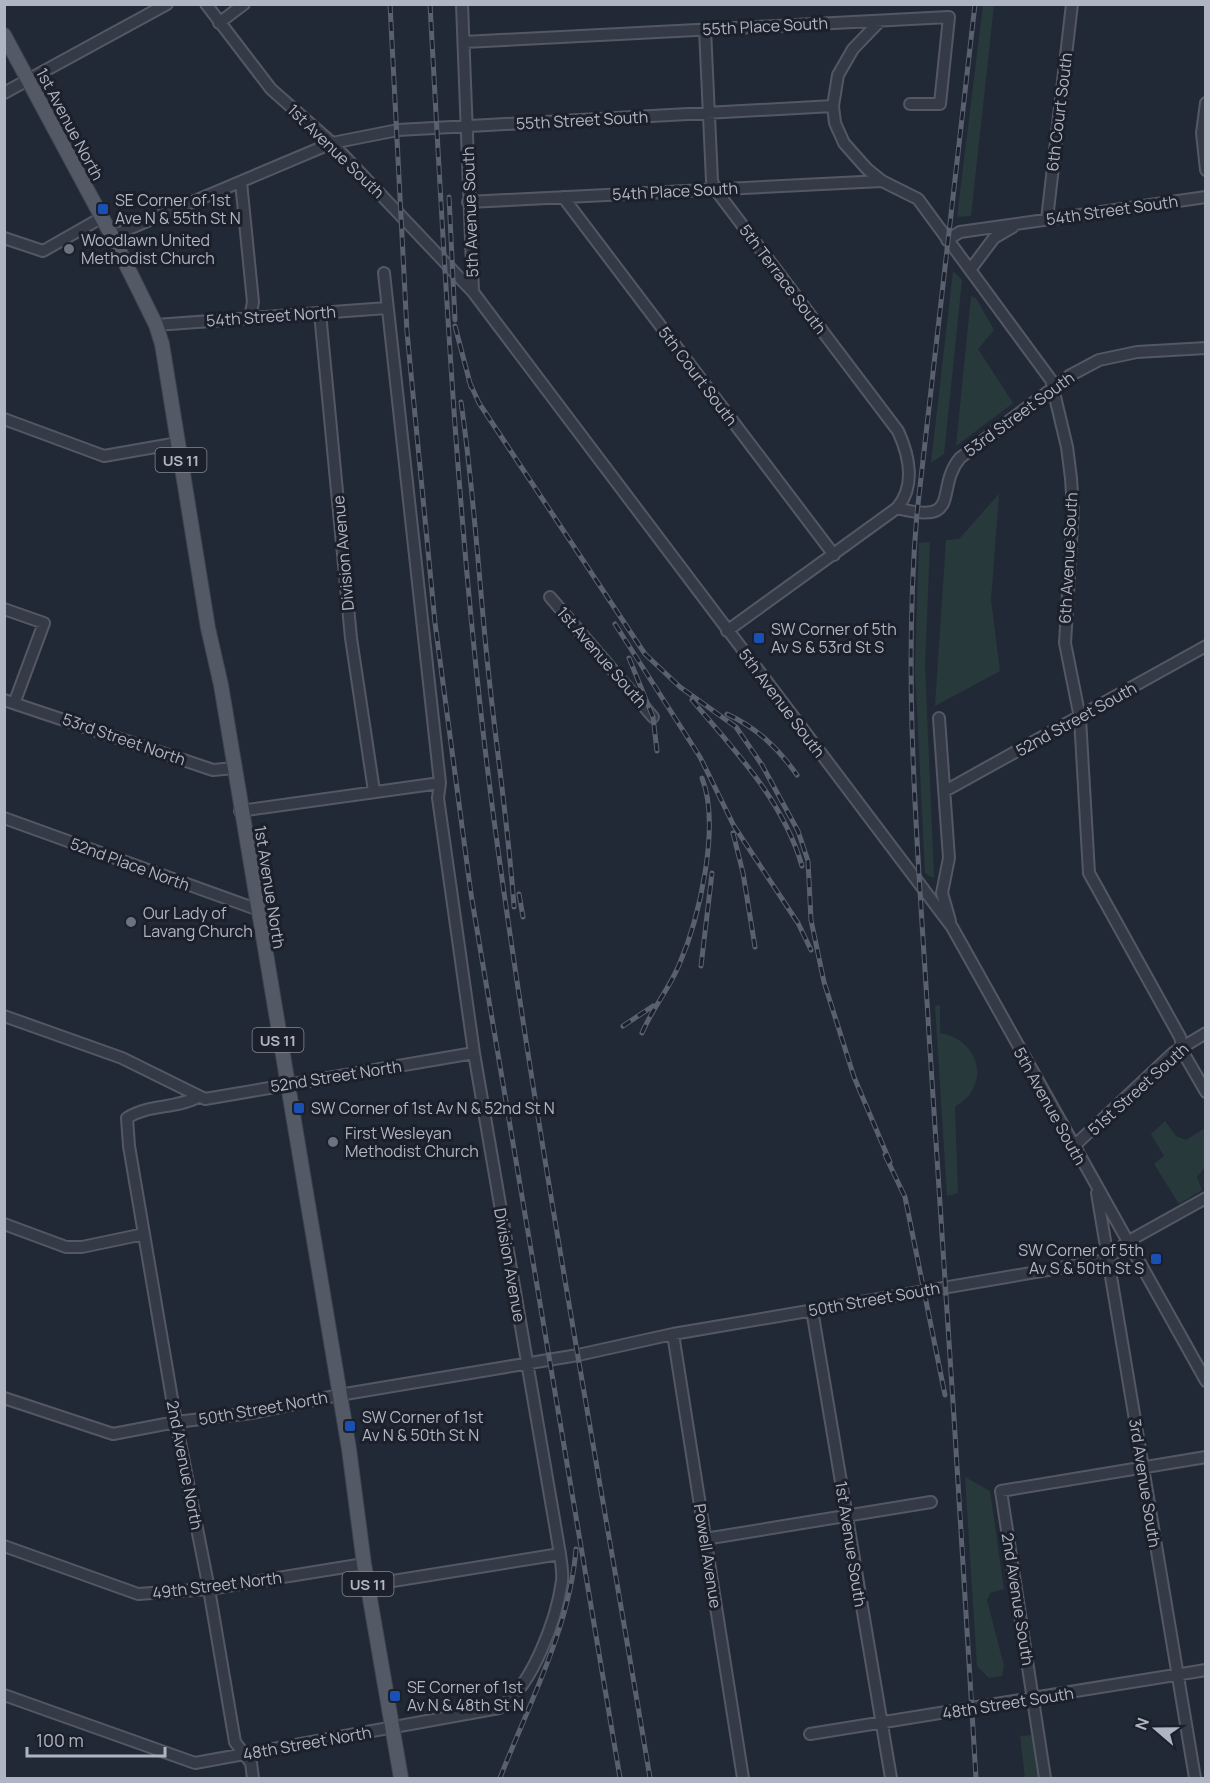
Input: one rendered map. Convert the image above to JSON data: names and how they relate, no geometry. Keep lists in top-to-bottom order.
{
  "streets": {
    "main road": ["1st Avenue North", "US 11"],
    "street": [
      "55th Place South",
      "6th Court South",
      "55th Street South",
      "1st Avenue South",
      "54th Place South",
      "54th Street South",
      "5th Avenue South",
      "5th Terrace South",
      "54th Street North",
      "5th Court South",
      "53rd Street South",
      "Division Avenue",
      "6th Avenue South",
      "52nd Street South",
      "53rd Street North",
      "52nd Place North",
      "52nd Street North",
      "51st Street South",
      "50th Street South",
      "50th Street North",
      "2nd Avenue North",
      "3rd Avenue South",
      "Powell Avenue",
      "49th Street North",
      "2nd Avenue South",
      "48th Street South",
      "48th Street North"
    ]
  },
  "crossings": [
    ["55th Place South", "5th Avenue South"],
    ["55th Place South", "5th Terrace South"],
    ["55th Place South", "6th Avenue South"],
    ["6th Court South", "54th Street South"],
    ["55th Street South", "1st Avenue North"],
    ["55th Street South", "1st Avenue South"],
    ["55th Street South", "5th Avenue South"],
    ["55th Street South", "5th Terrace South"],
    ["55th Street South", "6th Avenue South"],
    ["1st Avenue North", "54th Street North"],
    ["1st Avenue North", "53rd Street North"],
    ["1st Avenue North", "52nd Place North"],
    ["1st Avenue North", "52nd Street North"],
    ["1st Avenue North", "50th Street North"],
    ["1st Avenue North", "49th Street North"],
    ["1st Avenue North", "48th Street North"],
    ["1st Avenue South", "5th Avenue South"],
    ["1st Avenue South", "50th Street South"],
    ["1st Avenue South", "48th Street South"],
    ["54th Place South", "5th Avenue South"],
    ["54th Place South", "5th Terrace South"],
    ["54th Place South", "5th Court South"],
    ["54th Place South", "6th Avenue South"],
    ["54th Street South", "6th Avenue South"],
    ["5th Avenue South", "51st Street South"],
    ["5th Avenue South", "3rd Avenue South"],
    ["5th Terrace South", "53rd Street South"],
    ["54th Street North", "Division Avenue"],
    ["53rd Street South", "6th Avenue South"],
    ["Division Avenue", "52nd Street North"],
    ["Division Avenue", "50th Street South"],
    ["Division Avenue", "50th Street North"],
    ["Division Avenue", "48th Street North"],
    ["6th Avenue South", "52nd Street South"],
    ["6th Avenue South", "51st Street South"],
    ["52nd Street North", "2nd Avenue North"],
    ["50th Street South", "50th Street North"],
    ["50th Street South", "3rd Avenue South"],
    ["50th Street South", "Powell Avenue"],
    ["50th Street North", "2nd Avenue North"],
    ["2nd Avenue North", "49th Street North"],
    ["2nd Avenue North", "48th Street North"],
    ["3rd Avenue South", "2nd Avenue South"],
    ["3rd Avenue South", "48th Street South"],
    ["2nd Avenue South", "48th Street South"]
  ],
  "places": {
    "transit": [
      "SE Corner of 1st Ave N & 55th St N",
      "SW Corner of 5th Av S & 53rd St S",
      "SW Corner of 1st Av N & 52nd St N",
      "SW Corner of 5th Av S & 50th St S",
      "SW Corner of 1st Av N & 50th St N",
      "SE Corner of 1st Av N & 48th St N"
    ],
    "other": ["Woodlawn United Methodist Church", "Our Lady of Lavang Church", "First Wesleyan Methodist Church"]
  },
  "scale_bar": "100 m",
  "north": "left"
}
